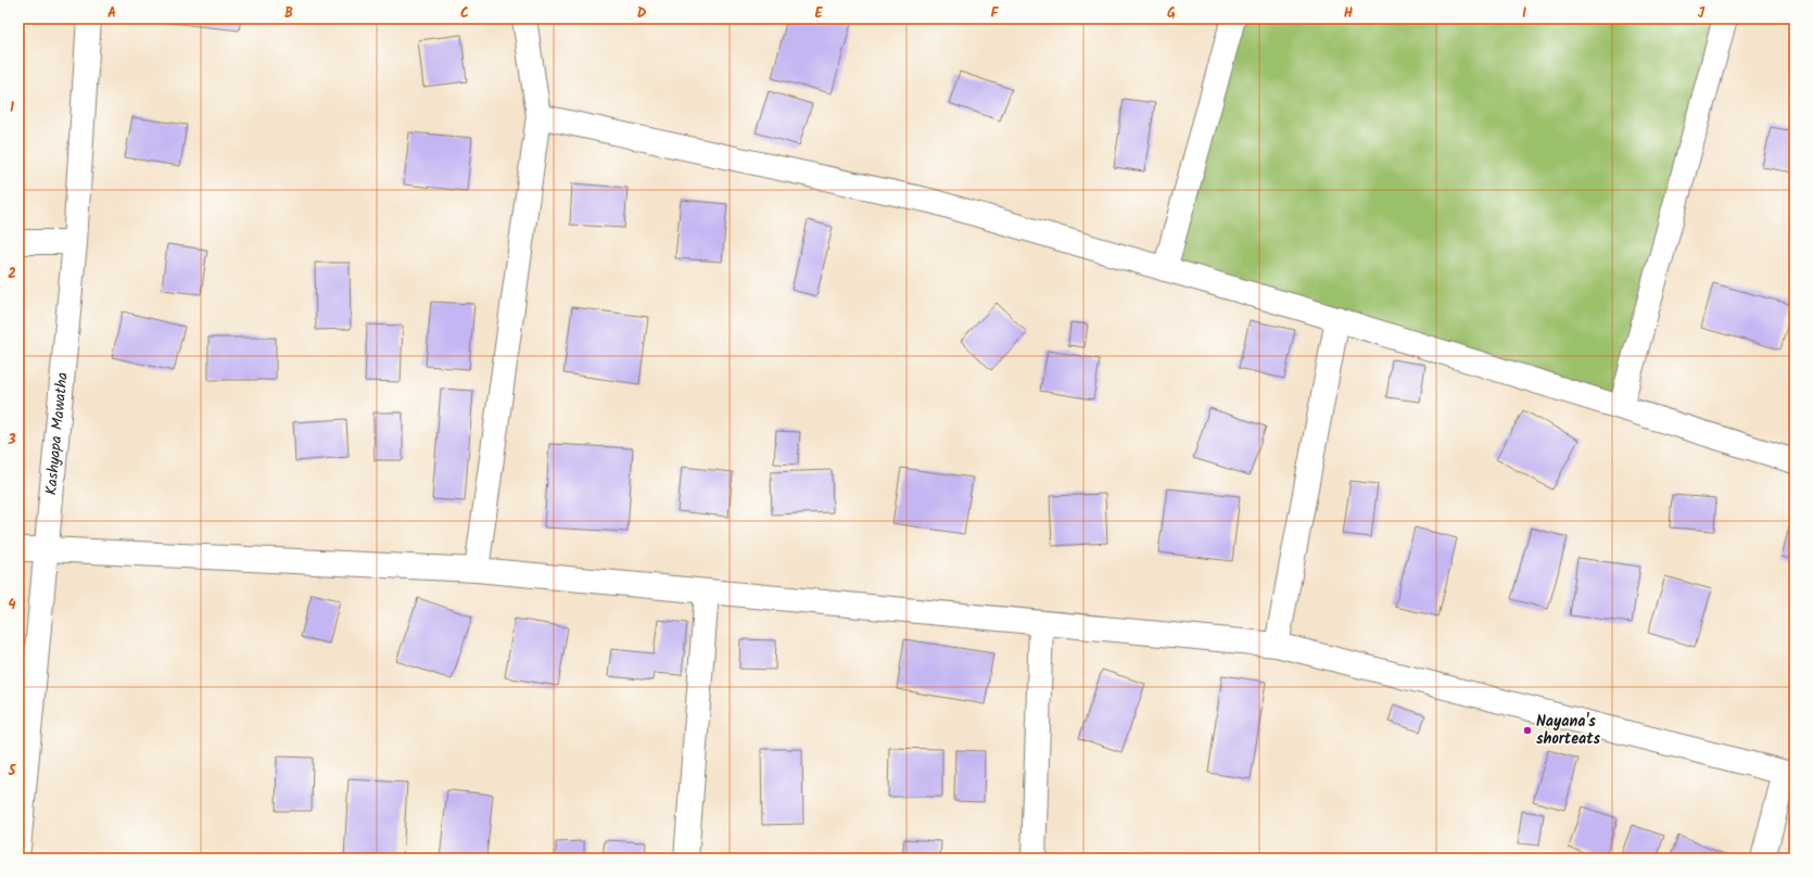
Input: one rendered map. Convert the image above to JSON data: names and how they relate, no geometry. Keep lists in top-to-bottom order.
{
  "streets": {
    "street": ["Kashyapa Mawatha"]
  },
  "places": ["Nayana's shorteats"],
  "grid": {
    "columns": [
      "A",
      "B",
      "C",
      "D",
      "E",
      "F",
      "G",
      "H",
      "I",
      "J"
    ],
    "rows": [
      "1",
      "2",
      "3",
      "4",
      "5"
    ]
  }
}
